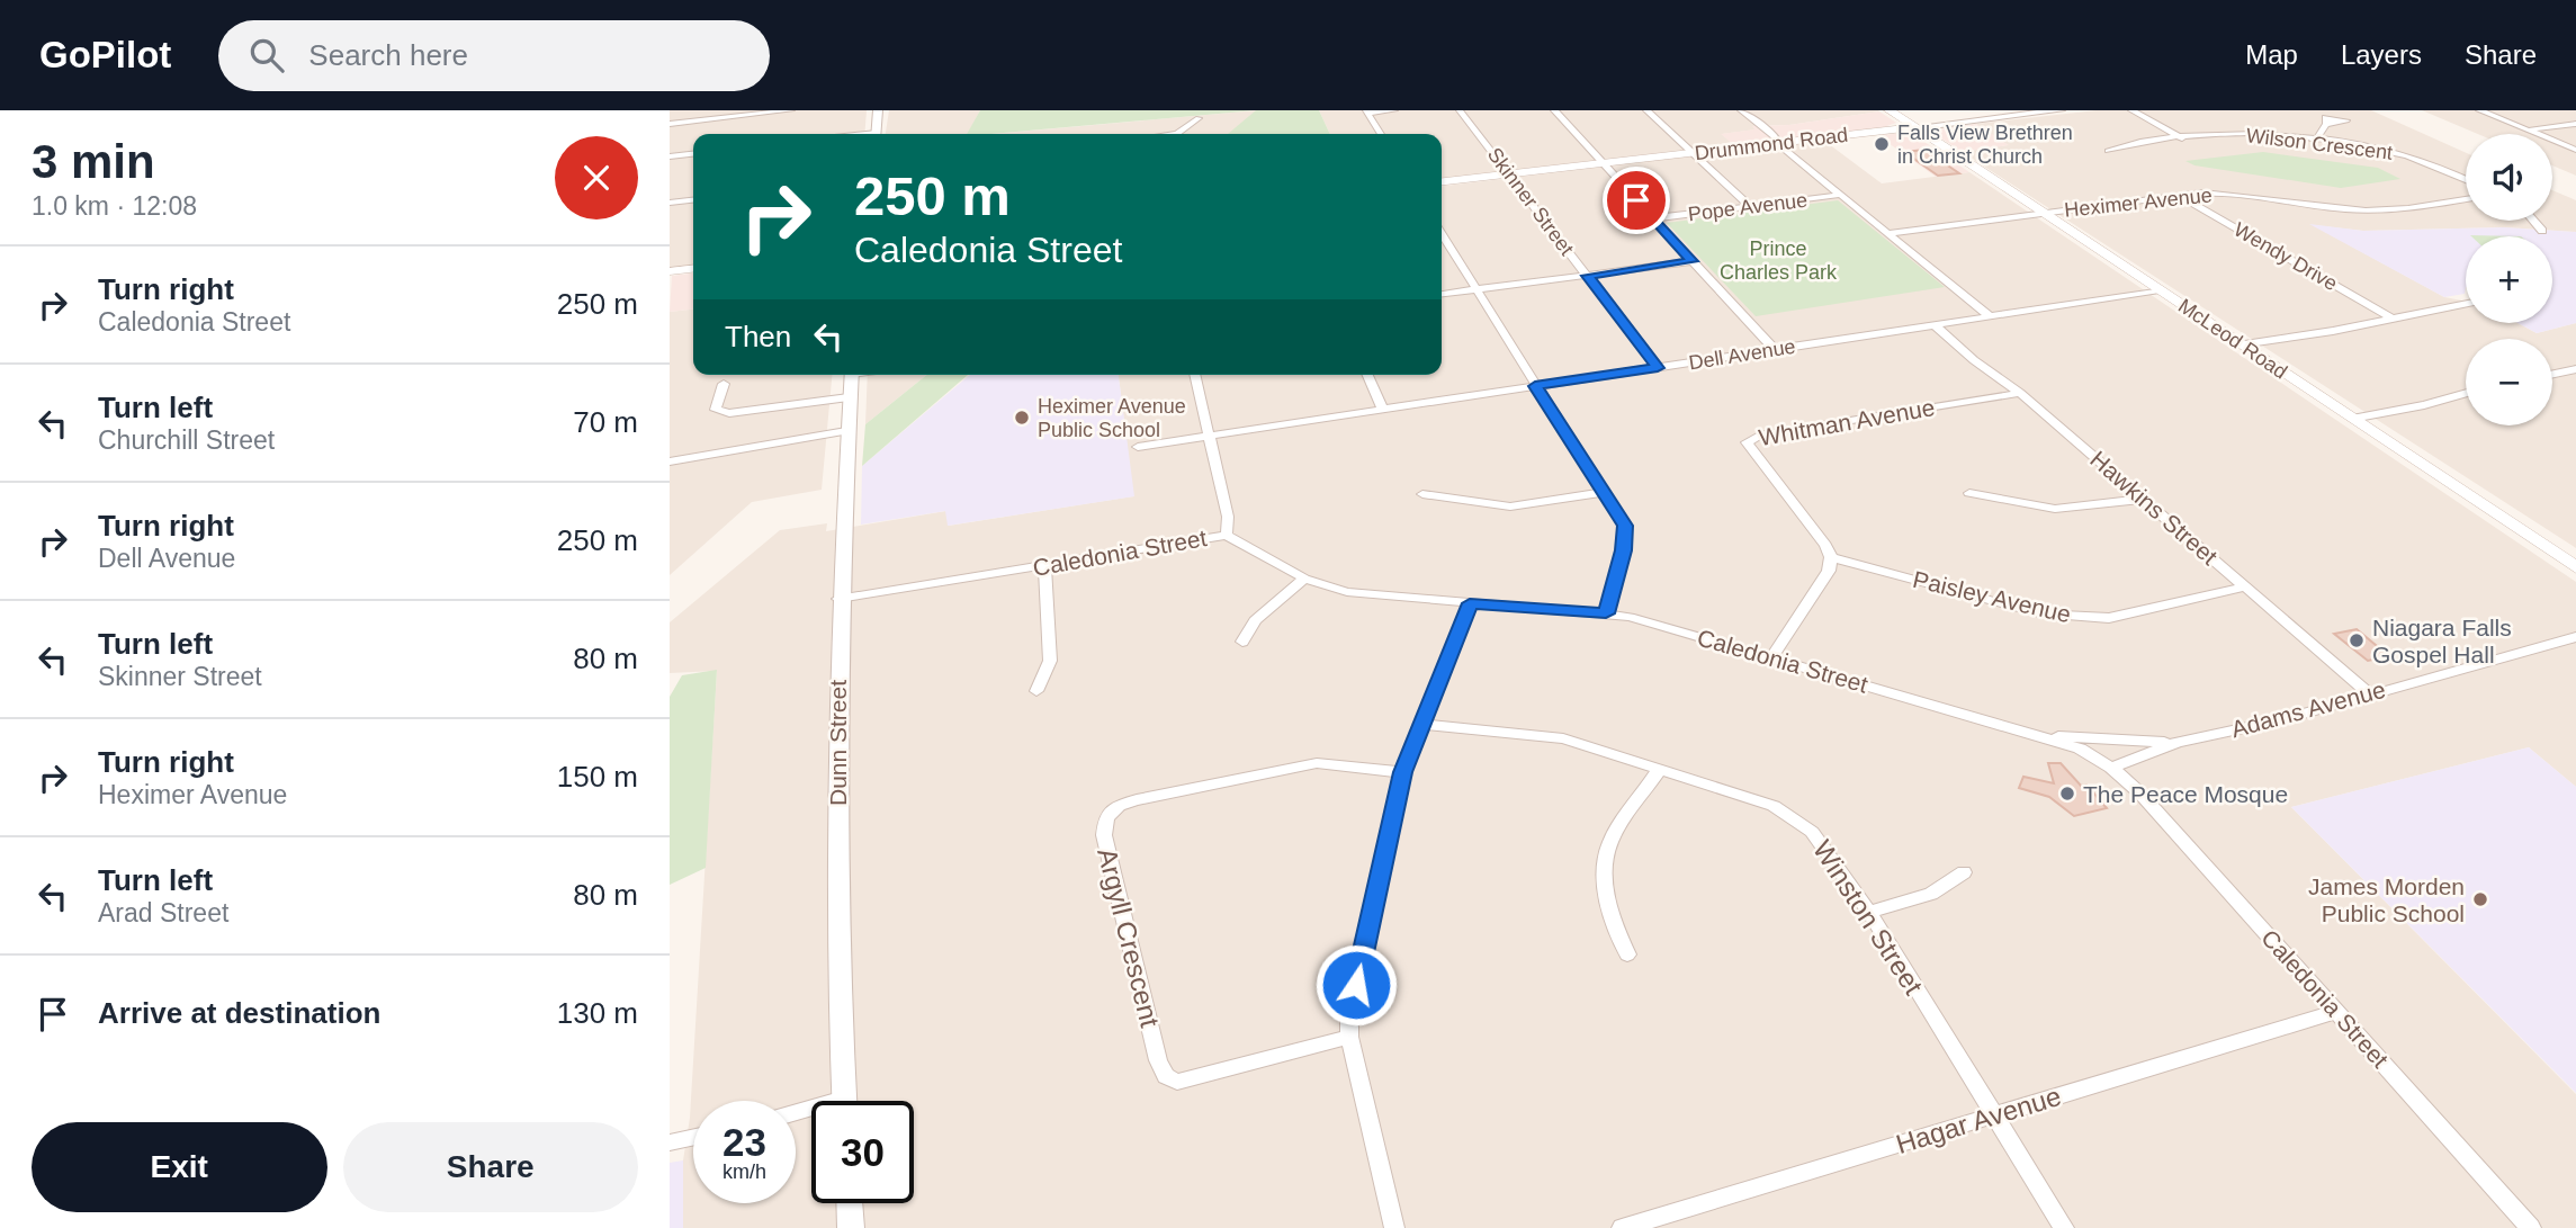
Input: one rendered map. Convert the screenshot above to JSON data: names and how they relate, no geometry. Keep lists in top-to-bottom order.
{
  "streets": {
    "main road": ["Drummond Road", "McLeod Road"],
    "street": [
      "Wilson Crescent",
      "Skinner Street",
      "Heximer Avenue",
      "Pope Avenue",
      "Wendy Drive",
      "Dell Avenue",
      "Whitman Avenue",
      "Hawkins Street",
      "Caledonia Street",
      "Paisley Avenue",
      "Adams Avenue",
      "Dunn Street",
      "Winston Street",
      "Argyll Crescent",
      "Hagar Avenue"
    ]
  },
  "crossings": [
    ["Drummond Road", "Skinner Street"],
    ["Drummond Road", "McLeod Road"],
    ["Skinner Street", "Dell Avenue"],
    ["Heximer Avenue", "Wendy Drive"],
    ["Heximer Avenue", "McLeod Road"],
    ["McLeod Road", "Dell Avenue"],
    ["Dell Avenue", "Hawkins Street"],
    ["Whitman Avenue", "Hawkins Street"],
    ["Whitman Avenue", "Paisley Avenue"],
    ["Hawkins Street", "Paisley Avenue"],
    ["Hawkins Street", "Adams Avenue"],
    ["Caledonia Street", "Adams Avenue"],
    ["Caledonia Street", "Dunn Street"],
    ["Caledonia Street", "Hagar Avenue"],
    ["Winston Street", "Hagar Avenue"]
  ],
  "parks": ["Prince Charles Park"],
  "places": [
    "Falls View Brethren in Christ Church",
    "Heximer Avenue Public School",
    "Niagara Falls Gospel Hall",
    "The Peace Mosque",
    "James Morden Public School"
  ],
  "page": {
    "header": "GoPilot",
    "search": "Search here",
    "nav": ["Map", "Layers", "Share"],
    "heading": ["3 min", "1.0 km · 12:08"],
    "map_buttons": ["+", "−"],
    "turn": ["250 m", "Caledonia Street"],
    "list": [
      {
        "name": "Turn right",
        "note": "Caledonia Street",
        "value": "250 m"
      },
      {
        "name": "Turn left",
        "note": "Churchill Street",
        "value": "70 m"
      },
      {
        "name": "Turn right",
        "note": "Dell Avenue",
        "value": "250 m"
      },
      {
        "name": "Turn left",
        "note": "Skinner Street",
        "value": "80 m"
      },
      {
        "name": "Turn right",
        "note": "Heximer Avenue",
        "value": "150 m"
      },
      {
        "name": "Turn left",
        "note": "Arad Street",
        "value": "80 m"
      },
      {
        "name": "Arrive at destination",
        "value": "130 m"
      }
    ],
    "then": "Then",
    "speed": "23 km/h",
    "limit": "30",
    "buttons": ["Exit", "Share"]
  }
}
